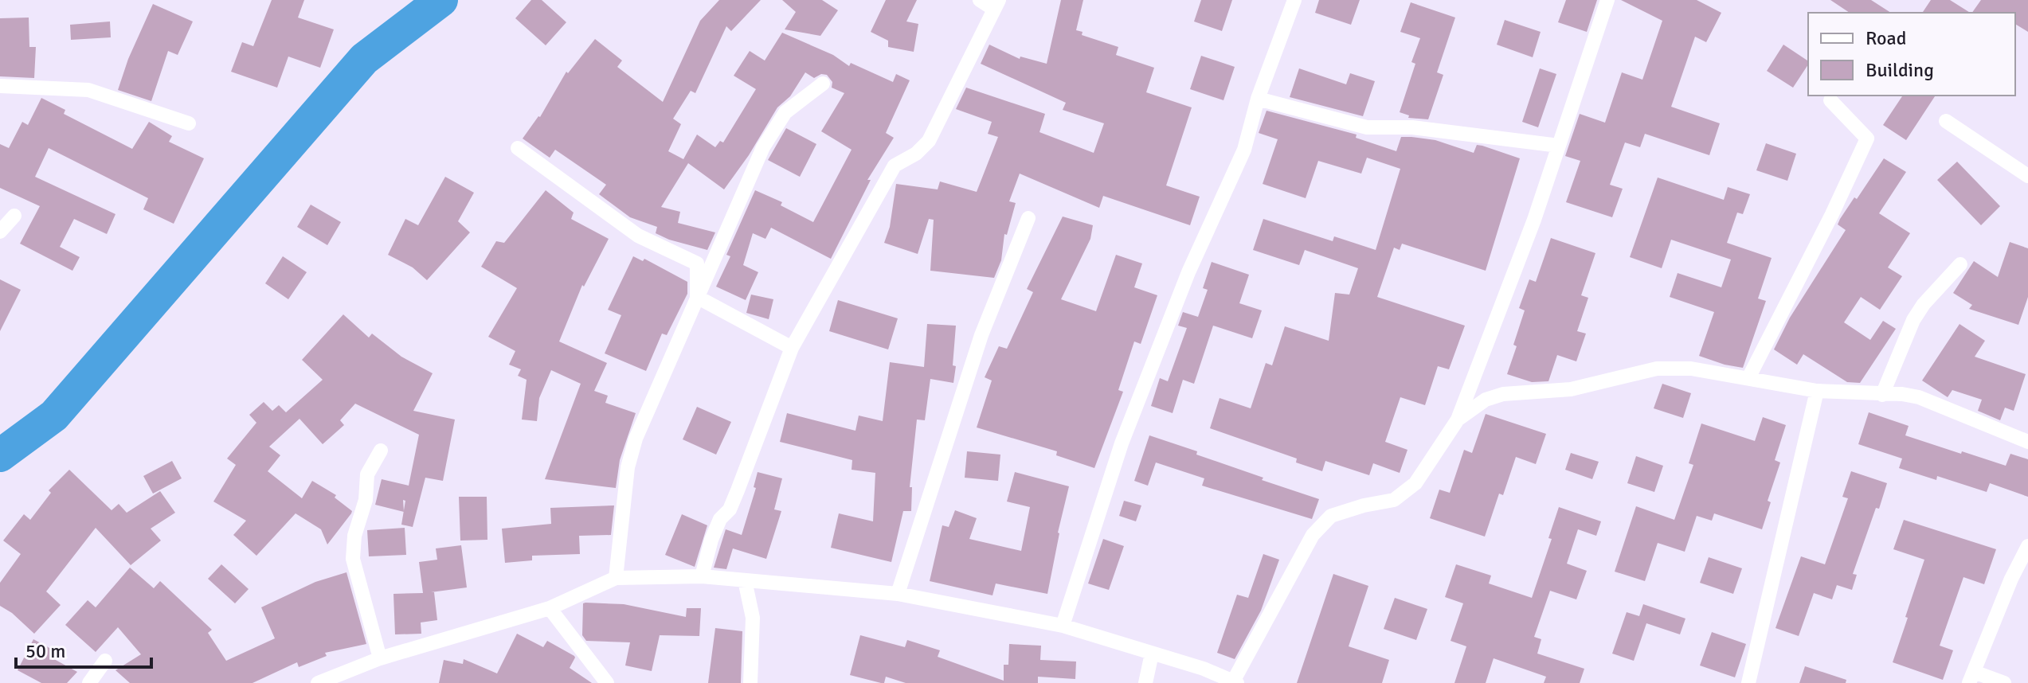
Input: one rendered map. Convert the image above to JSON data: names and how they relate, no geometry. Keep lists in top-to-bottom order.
{
  "legend": ["Road", "Building"],
  "scale_bar": "50 m"
}
